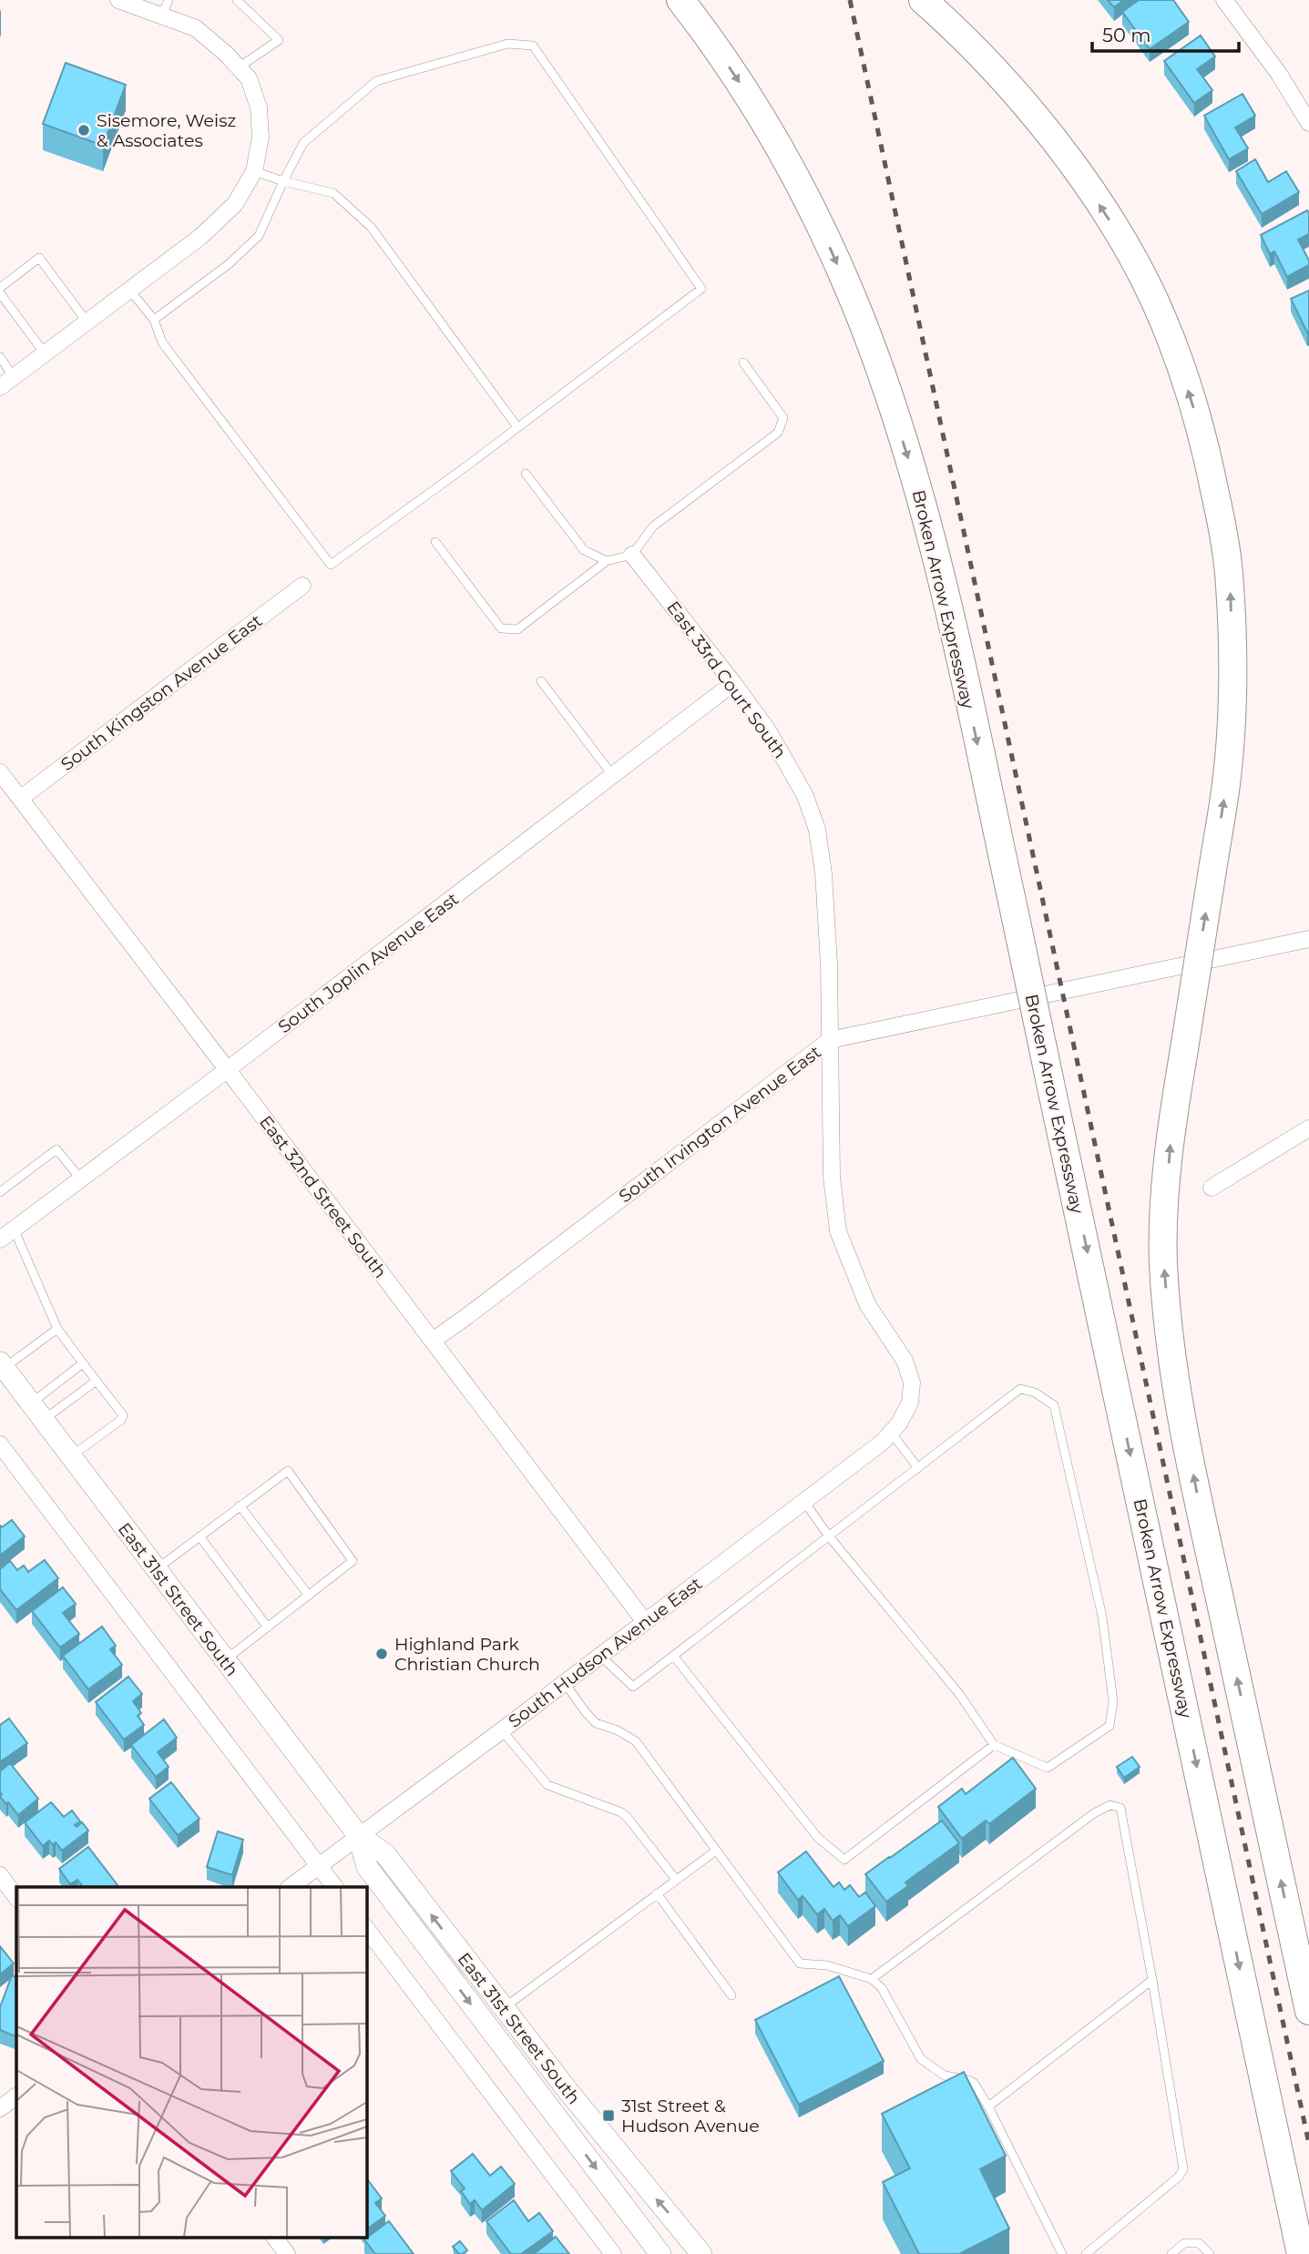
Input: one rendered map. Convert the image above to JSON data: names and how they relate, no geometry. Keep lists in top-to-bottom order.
{
  "streets": {
    "highway": ["Broken Arrow Expressway"],
    "main road": ["East 31st Street South"],
    "street": [
      "East 33rd Court South",
      "South Kingston Avenue East",
      "South Joplin Avenue East",
      "South Irvington Avenue East",
      "East 32nd Street South",
      "South Hudson Avenue East"
    ]
  },
  "crossings": [
    ["East 33rd Court South", "South Joplin Avenue East"],
    ["East 33rd Court South", "South Irvington Avenue East"],
    ["East 33rd Court South", "South Hudson Avenue East"],
    ["South Kingston Avenue East", "East 32nd Street South"],
    ["South Joplin Avenue East", "East 32nd Street South"],
    ["South Irvington Avenue East", "East 32nd Street South"],
    ["East 32nd Street South", "South Hudson Avenue East"],
    ["East 31st Street South", "South Hudson Avenue East"]
  ],
  "places": {
    "other": ["Sisemore, Weisz & Associates", "Highland Park Christian Church"],
    "transit": ["31st Street & Hudson Avenue"]
  },
  "scale_bar": "50 m"
}
